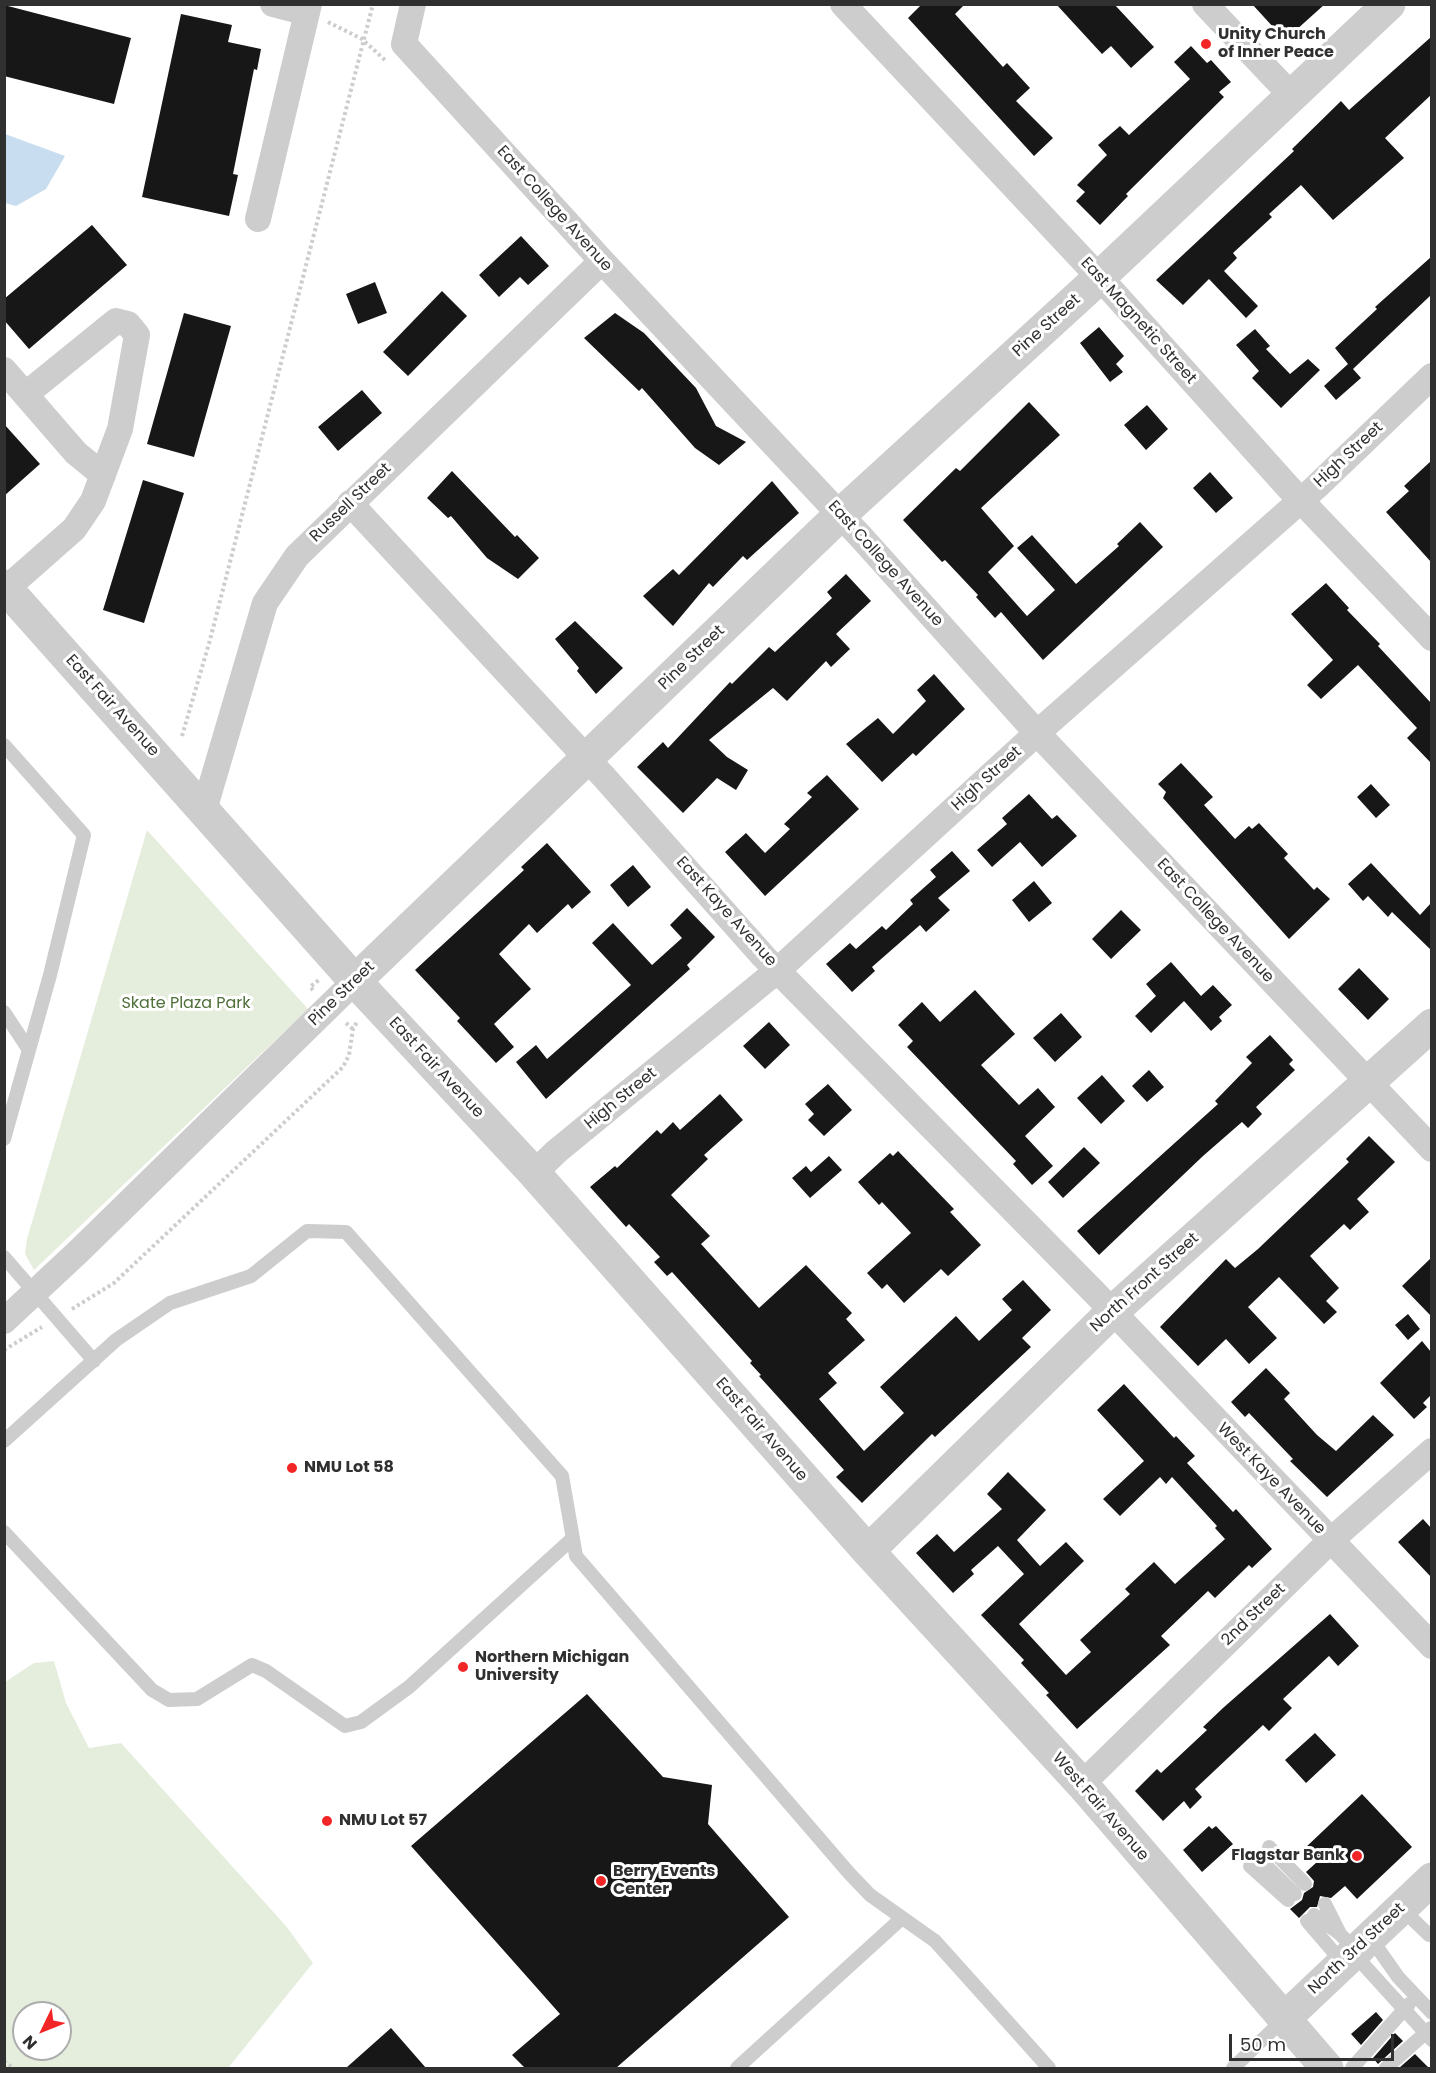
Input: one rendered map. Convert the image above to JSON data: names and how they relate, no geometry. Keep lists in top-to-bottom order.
{
  "streets": {
    "street": [
      "East College Avenue",
      "East Magnetic Street",
      "Pine Street",
      "High Street",
      "Russell Street",
      "East Fair Avenue",
      "East Kaye Avenue",
      "North Front Street",
      "West Kaye Avenue",
      "2nd Street",
      "West Fair Avenue",
      "North 3rd Street"
    ]
  },
  "crossings": [
    ["East College Avenue", "Pine Street"],
    ["East College Avenue", "High Street"],
    ["East College Avenue", "Russell Street"],
    ["East College Avenue", "North Front Street"],
    ["East Magnetic Street", "Pine Street"],
    ["East Magnetic Street", "High Street"],
    ["Pine Street", "East Fair Avenue"],
    ["Pine Street", "East Kaye Avenue"],
    ["High Street", "East Fair Avenue"],
    ["High Street", "East Kaye Avenue"],
    ["Russell Street", "East Fair Avenue"],
    ["Russell Street", "East Kaye Avenue"],
    ["East Fair Avenue", "North Front Street"],
    ["East Fair Avenue", "West Fair Avenue"],
    ["East Kaye Avenue", "North Front Street"],
    ["East Kaye Avenue", "West Kaye Avenue"],
    ["North Front Street", "West Kaye Avenue"],
    ["North Front Street", "West Fair Avenue"],
    ["West Kaye Avenue", "2nd Street"],
    ["2nd Street", "West Fair Avenue"],
    ["West Fair Avenue", "North 3rd Street"]
  ],
  "parks": ["Skate Plaza Park"],
  "places": [
    "Unity Church of Inner Peace",
    "NMU Lot 58",
    "Northern Michigan University",
    "NMU Lot 57",
    "Flagstar Bank",
    "Berry Events Center"
  ],
  "scale_bar": "50 m",
  "north": "bottom left"
}
